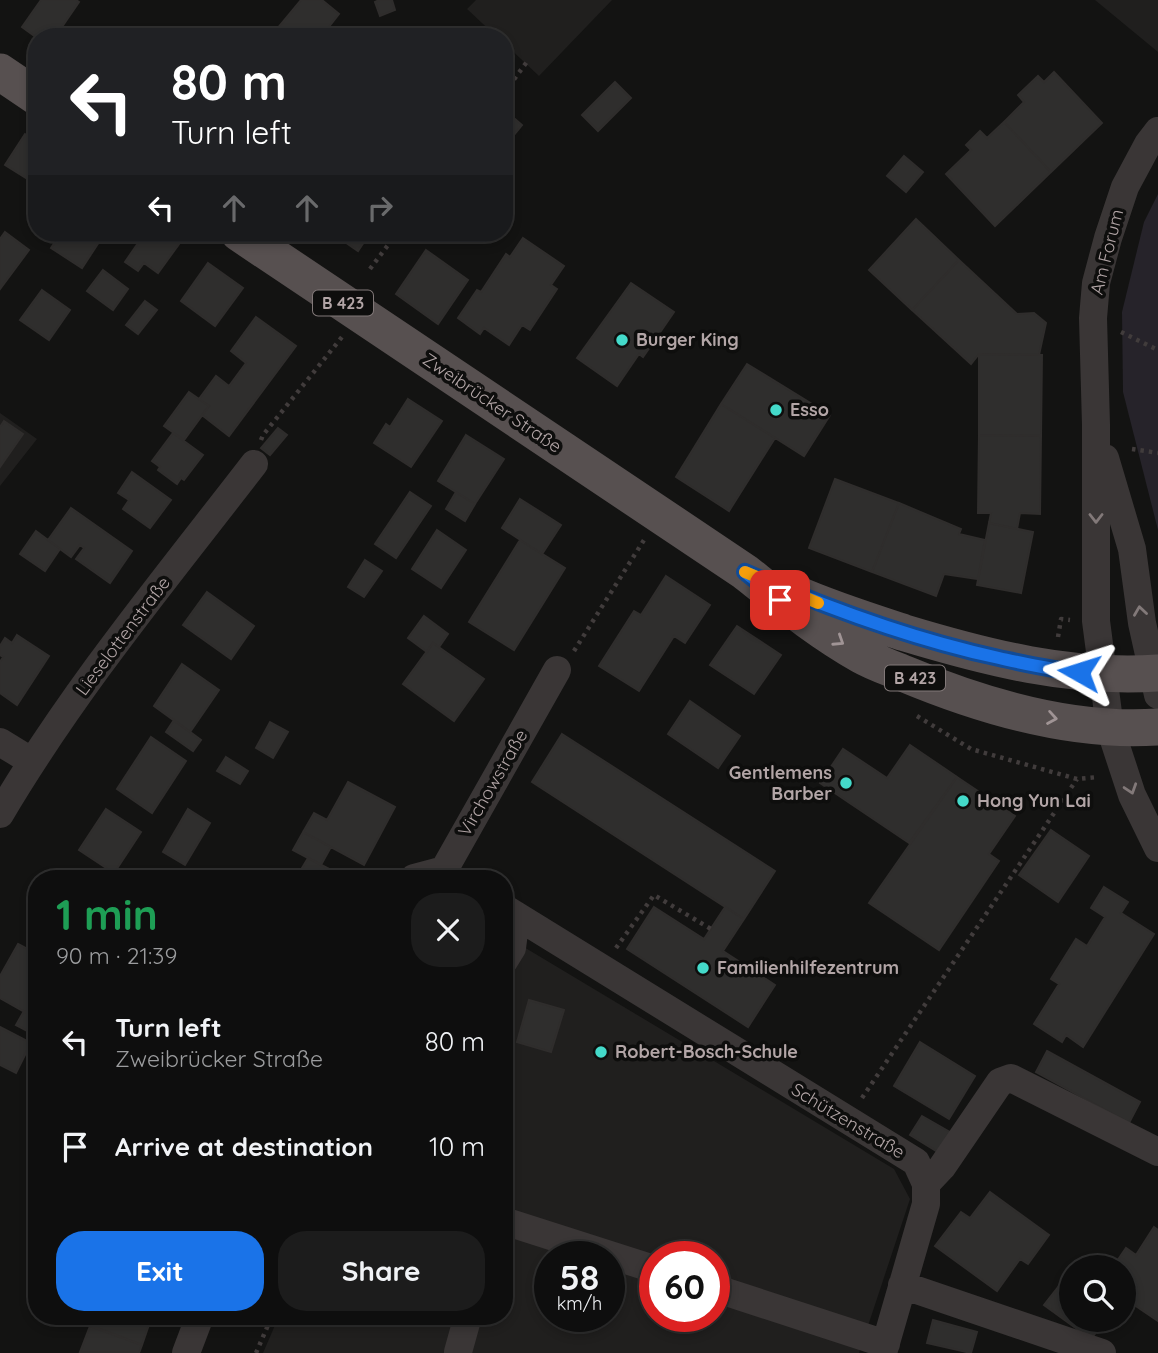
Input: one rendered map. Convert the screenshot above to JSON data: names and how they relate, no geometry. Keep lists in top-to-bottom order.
{
  "streets": {
    "main road": ["B 423", "Zweibrücker Straße"],
    "street": [
      "Am Forum",
      "Lieselottenstraße",
      "Virchowstraße",
      "Schützenstraße"
    ]
  },
  "crossings": [
    ["Am Forum", "Zweibrücker Straße"]
  ],
  "places": [
    "Burger King",
    "Esso",
    "Gentlemens Barber",
    "Hong Yun Lai",
    "Familienhilfezentrum",
    "Robert-Bosch-Schule"
  ],
  "page": {
    "turn": ["80 m", "Turn left"],
    "heading": ["1 min", "90 m · 21:39"],
    "list": [
      {
        "name": "Turn left",
        "note": "Zweibrücker Straße",
        "value": "80 m"
      },
      {
        "name": "Arrive at destination",
        "value": "10 m"
      }
    ],
    "buttons": ["Exit", "Share"],
    "speed": "58 km/h",
    "limit": "60"
  }
}
